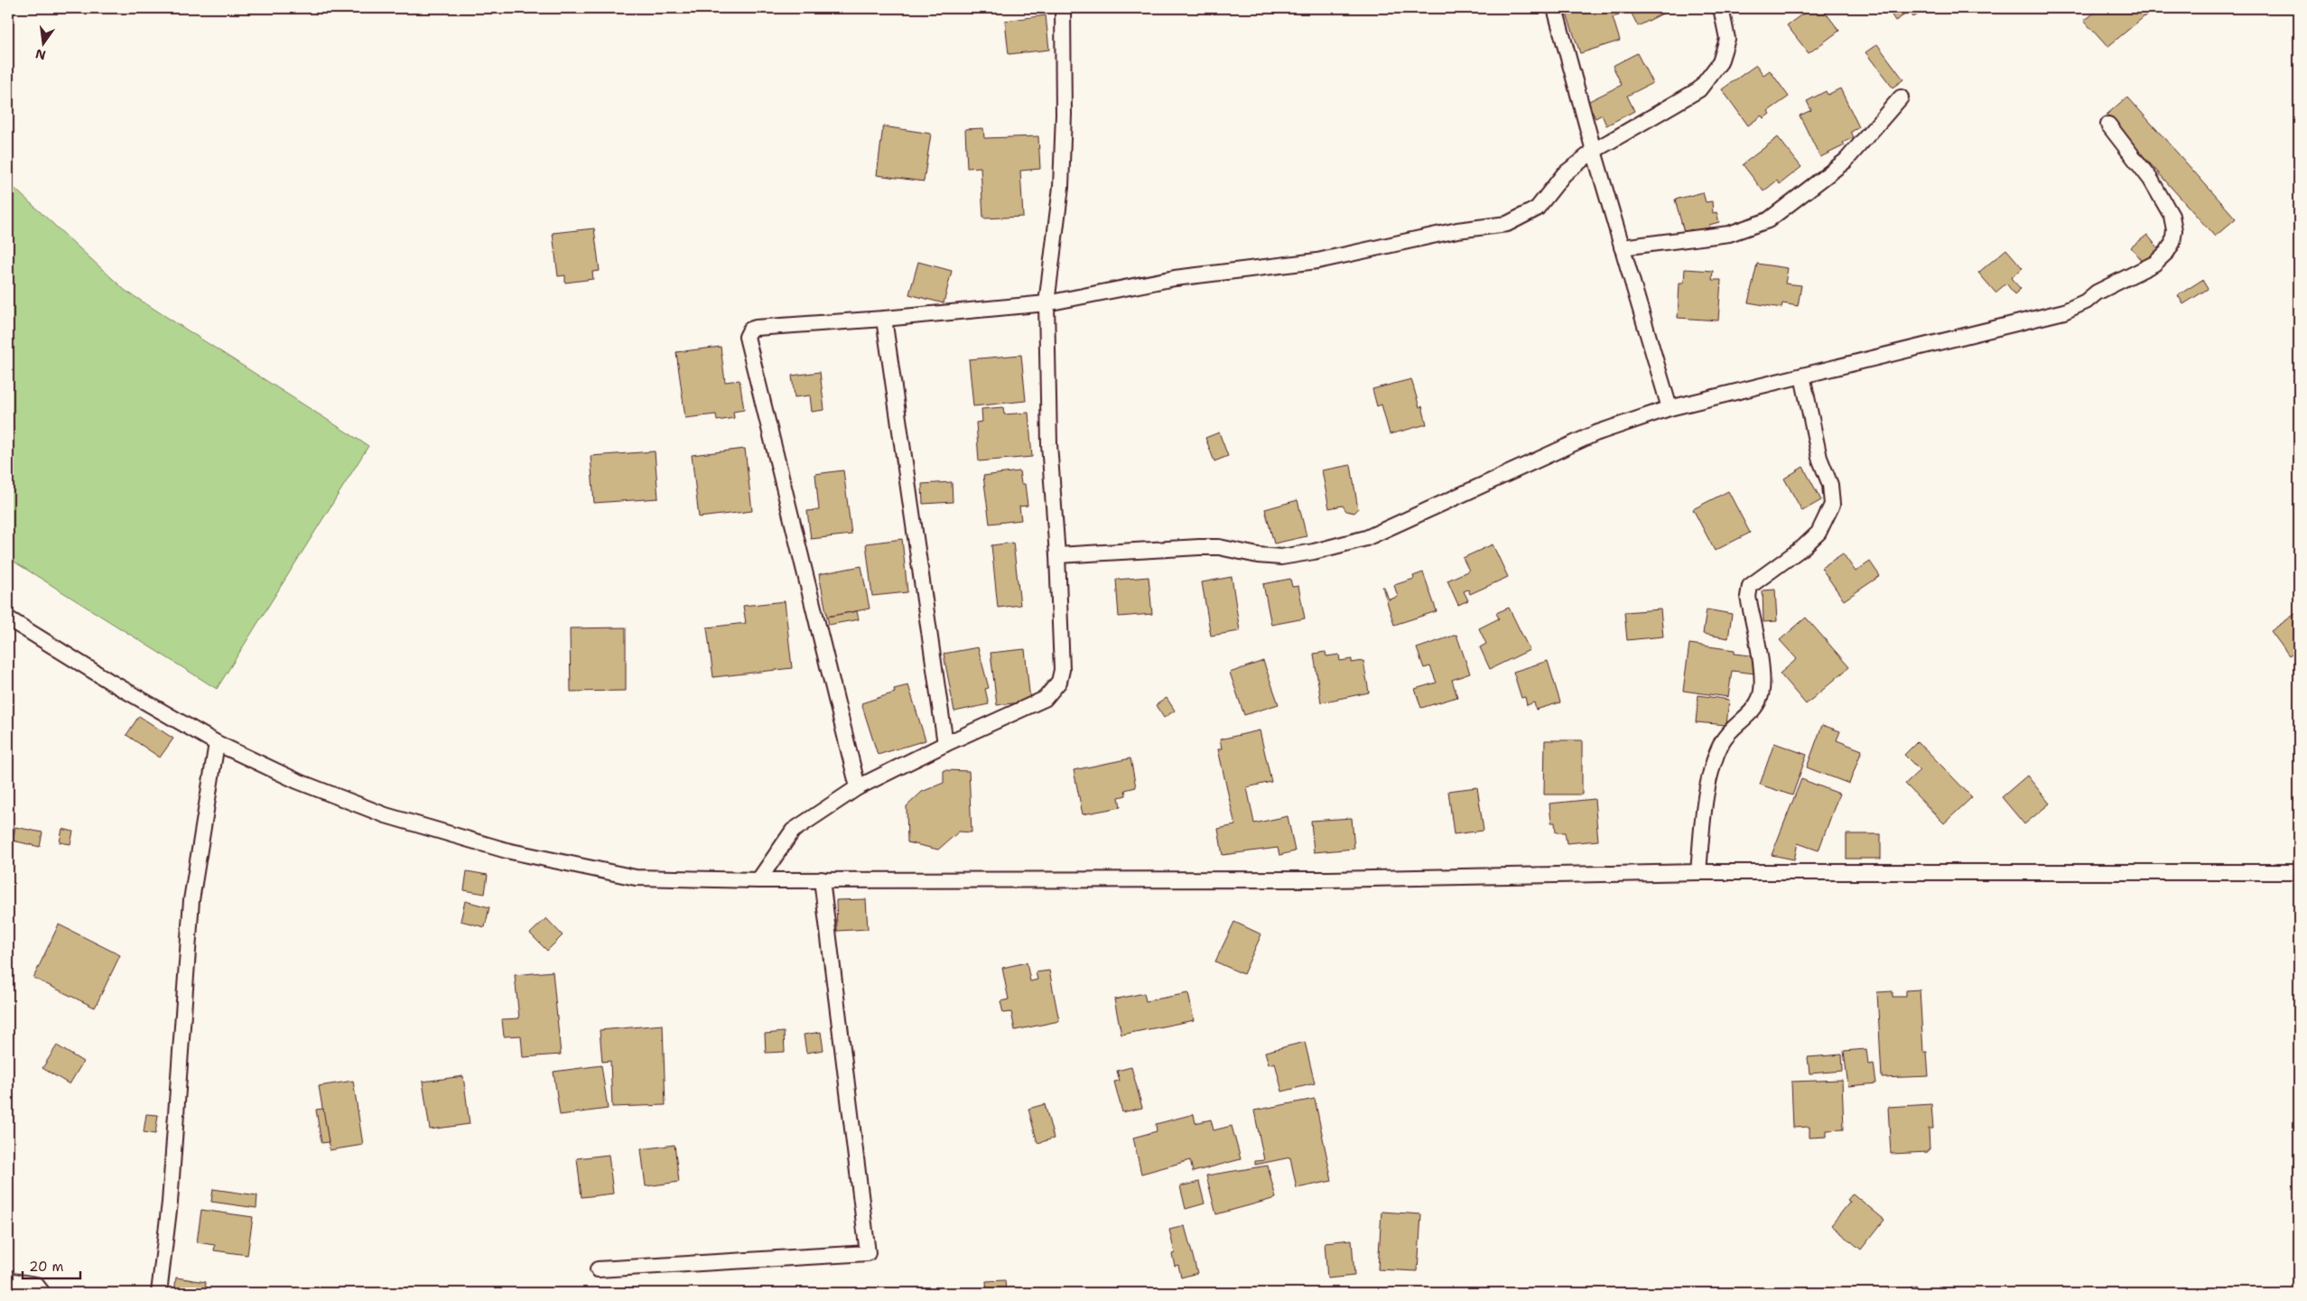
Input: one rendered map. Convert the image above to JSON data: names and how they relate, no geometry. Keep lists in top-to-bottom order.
{
  "scale_bar": "20 m",
  "north": "bottom"
}
